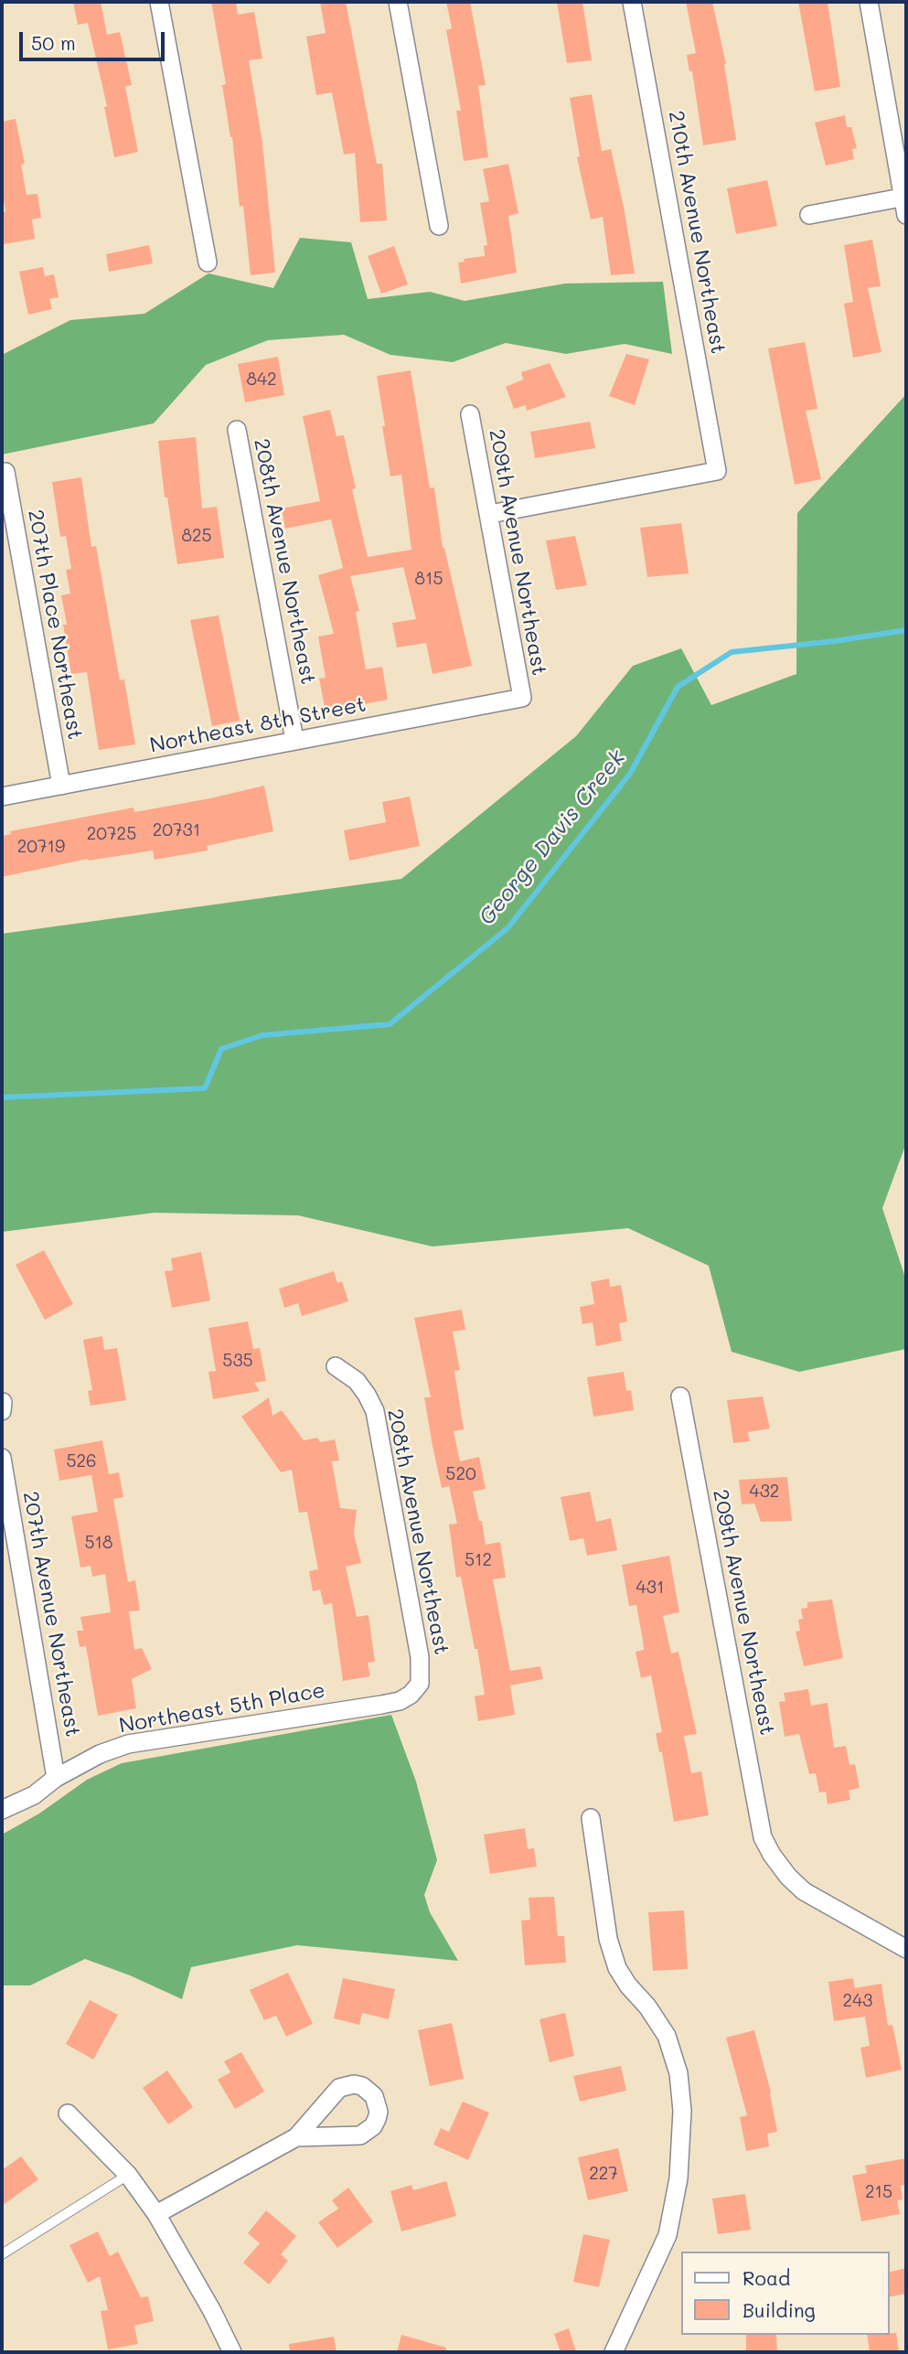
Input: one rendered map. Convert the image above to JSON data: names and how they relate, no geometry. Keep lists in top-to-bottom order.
{
  "streets": {
    "street": [
      "210th Avenue Northeast",
      "209th Avenue Northeast",
      "208th Avenue Northeast",
      "207th Place Northeast",
      "Northeast 8th Street",
      "207th Avenue Northeast",
      "Northeast 5th Place"
    ]
  },
  "crossings": [
    ["210th Avenue Northeast", "209th Avenue Northeast"],
    ["209th Avenue Northeast", "Northeast 8th Street"],
    ["208th Avenue Northeast", "Northeast 8th Street"],
    ["208th Avenue Northeast", "Northeast 5th Place"],
    ["207th Place Northeast", "Northeast 8th Street"],
    ["207th Avenue Northeast", "Northeast 5th Place"]
  ],
  "water": ["George Davis Creek"],
  "house_numbers": [
    "842",
    "825",
    "815",
    "20731",
    "20725",
    "20719",
    "535",
    "526",
    "520",
    "432",
    "518",
    "512",
    "431",
    "243",
    "227",
    "215"
  ],
  "legend": ["Road", "Building"],
  "scale_bar": "50 m"
}
